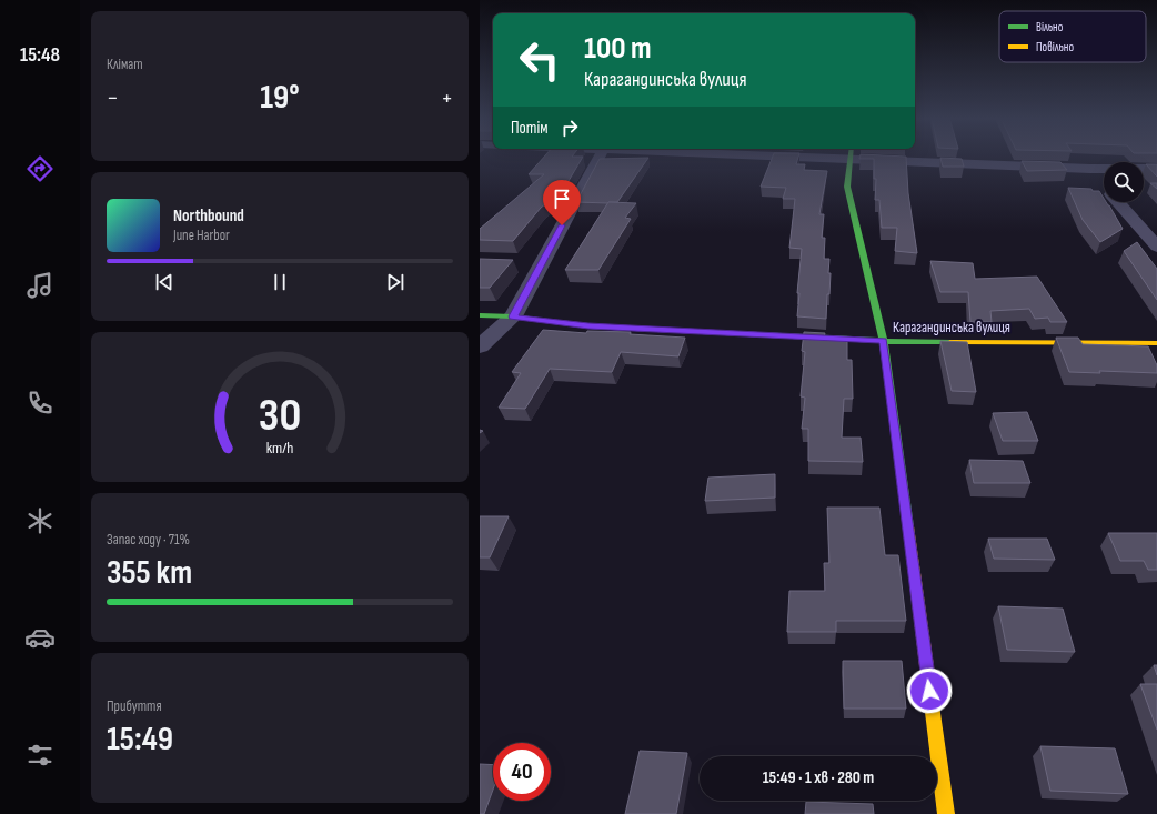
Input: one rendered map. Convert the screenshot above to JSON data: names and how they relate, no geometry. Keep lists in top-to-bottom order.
{
  "streets": {
    "street": ["Карагандинська вулиця"]
  },
  "legend": ["Вільно", "Повільно"],
  "page": {
    "tabs": "15:48",
    "tile": [
      "Клімат",
      ["Запас ходу · 71%", "355 km"],
      ["Прибуття", "15:49"]
    ],
    "turn": ["100 m", "Карагандинська вулиця"],
    "heat": ["−", "19°", "+"],
    "then": "Потім",
    "song": ["Northbound", "June Harbor"],
    "limit": "40",
    "trip": "15:49 · 1 хв · 280 m",
    "gauge": ["30", "km/h"]
  }
}
